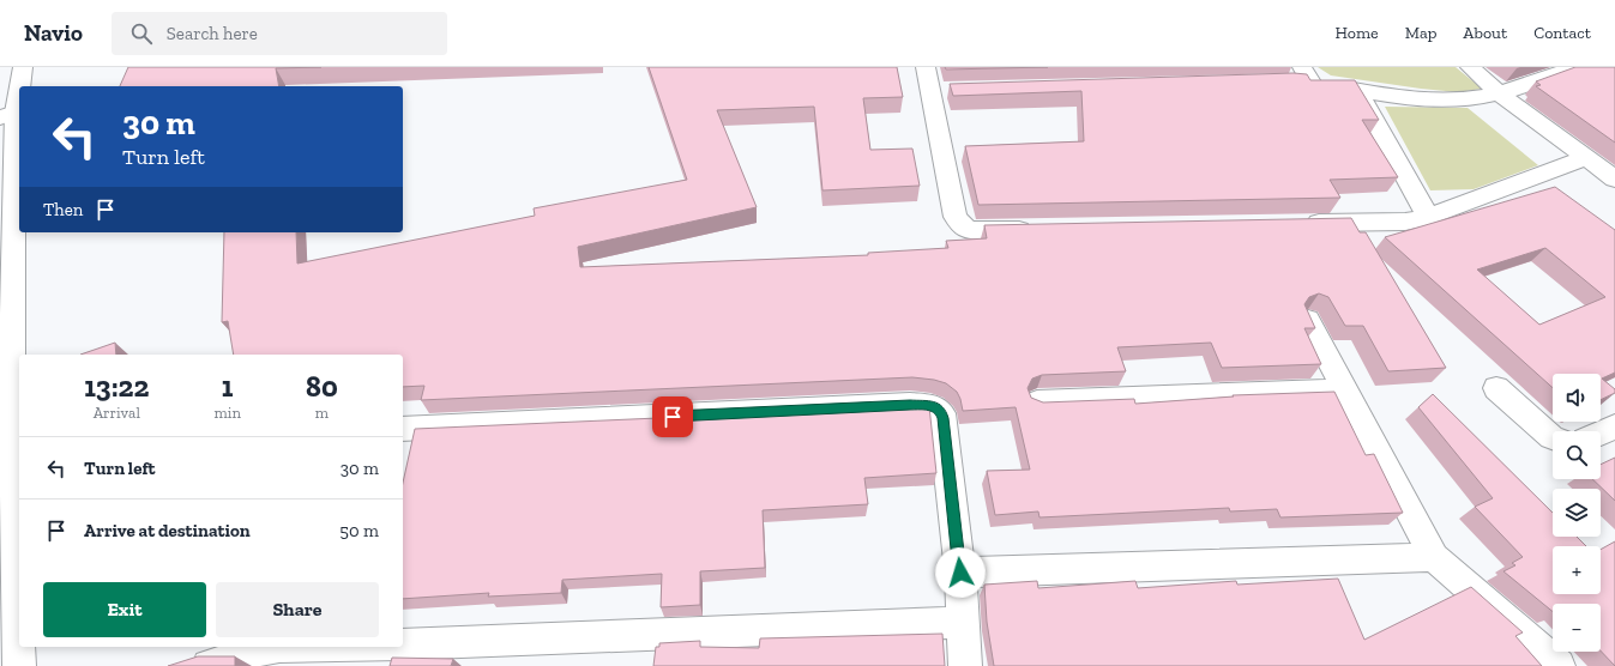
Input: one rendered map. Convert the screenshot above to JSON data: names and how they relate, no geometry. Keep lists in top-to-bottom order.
{
  "page": {
    "header": "Navio",
    "search": "Search here",
    "nav": [
      "Home",
      "Map",
      "About",
      "Contact"
    ],
    "turn": ["30 m", "Turn left"],
    "then": "Then",
    "eta": [
      "13:22",
      "Arrival",
      "1",
      "min",
      "80",
      "m"
    ],
    "map_buttons": ["+", "−"],
    "list": [
      {
        "name": "Turn left",
        "value": "30 m"
      },
      {
        "name": "Arrive at destination",
        "value": "50 m"
      }
    ],
    "buttons": ["Exit", "Share"]
  }
}
